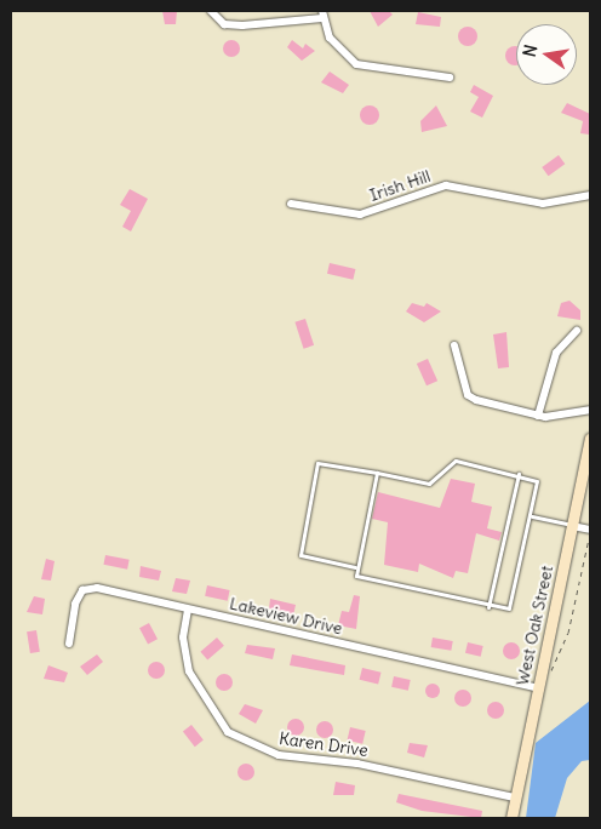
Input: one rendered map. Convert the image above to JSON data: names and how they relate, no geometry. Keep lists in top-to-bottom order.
{
  "streets": {
    "main road": ["West Oak Street"],
    "street": ["Irish Hill", "Lakeview Drive", "Karen Drive"]
  },
  "crossings": [
    ["Lakeview Drive", "West Oak Street"],
    ["Lakeview Drive", "Karen Drive"],
    ["West Oak Street", "Karen Drive"]
  ],
  "north": "left"
}
